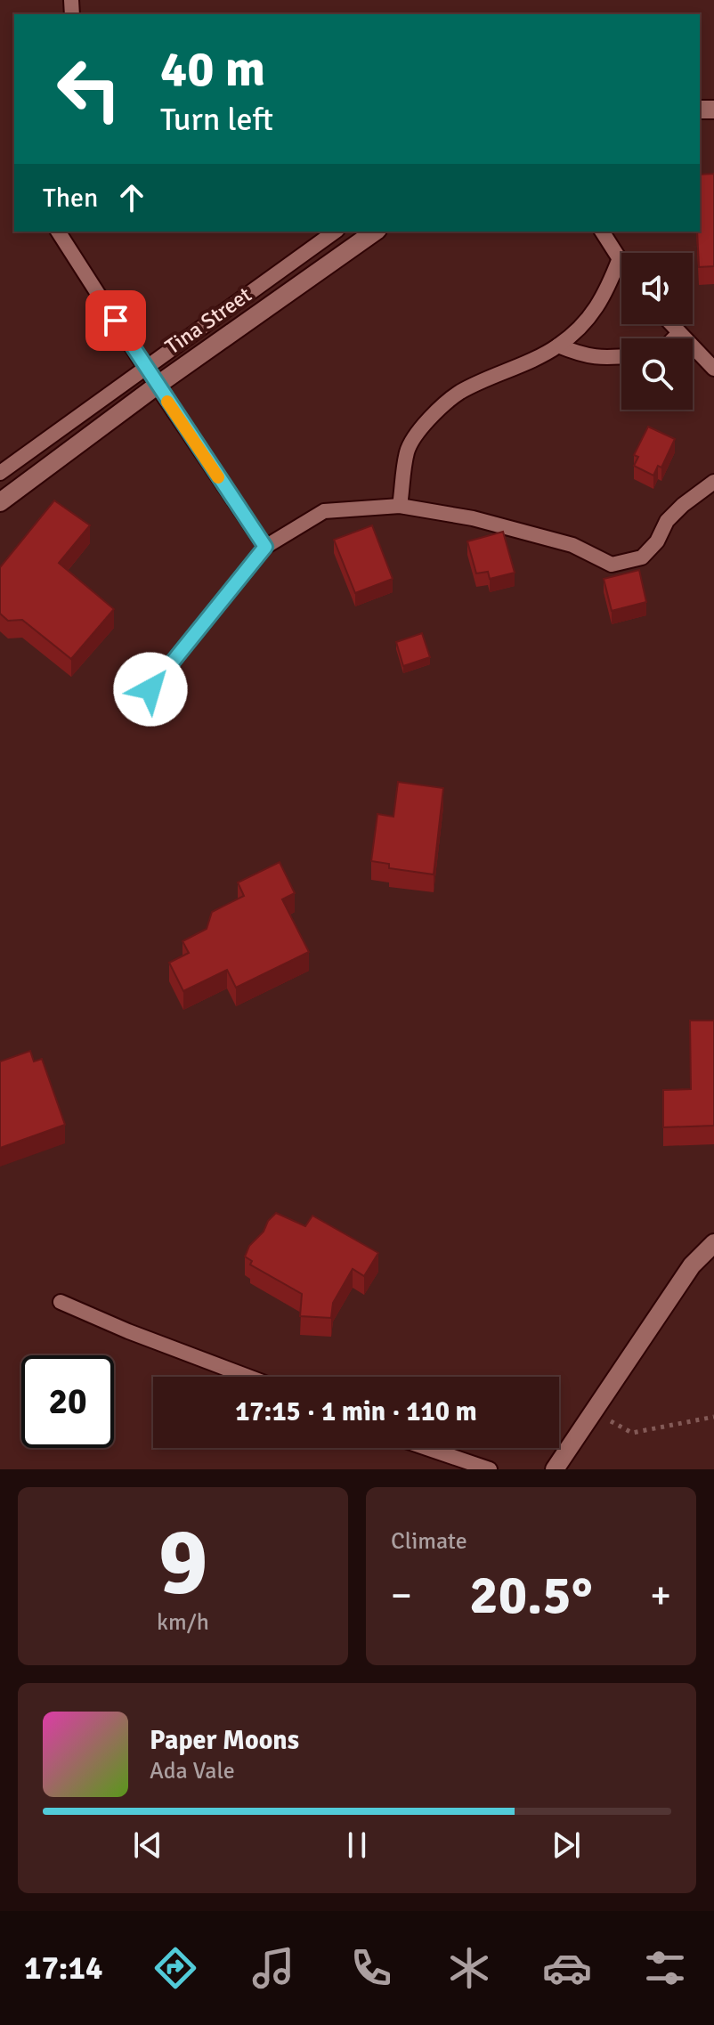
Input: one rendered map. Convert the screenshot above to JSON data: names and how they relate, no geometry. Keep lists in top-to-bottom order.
{
  "streets": {
    "street": ["Tina Street"]
  },
  "page": {
    "turn": ["40 m", "Turn left"],
    "then": "Then",
    "limit": "20",
    "trip": "17:15 · 1 min · 110 m",
    "tile": [
      ["9", "km/h"],
      "Climate"
    ],
    "heat": ["−", "20.5°", "+"],
    "song": ["Paper Moons", "Ada Vale"],
    "tabs": "17:14"
  }
}
